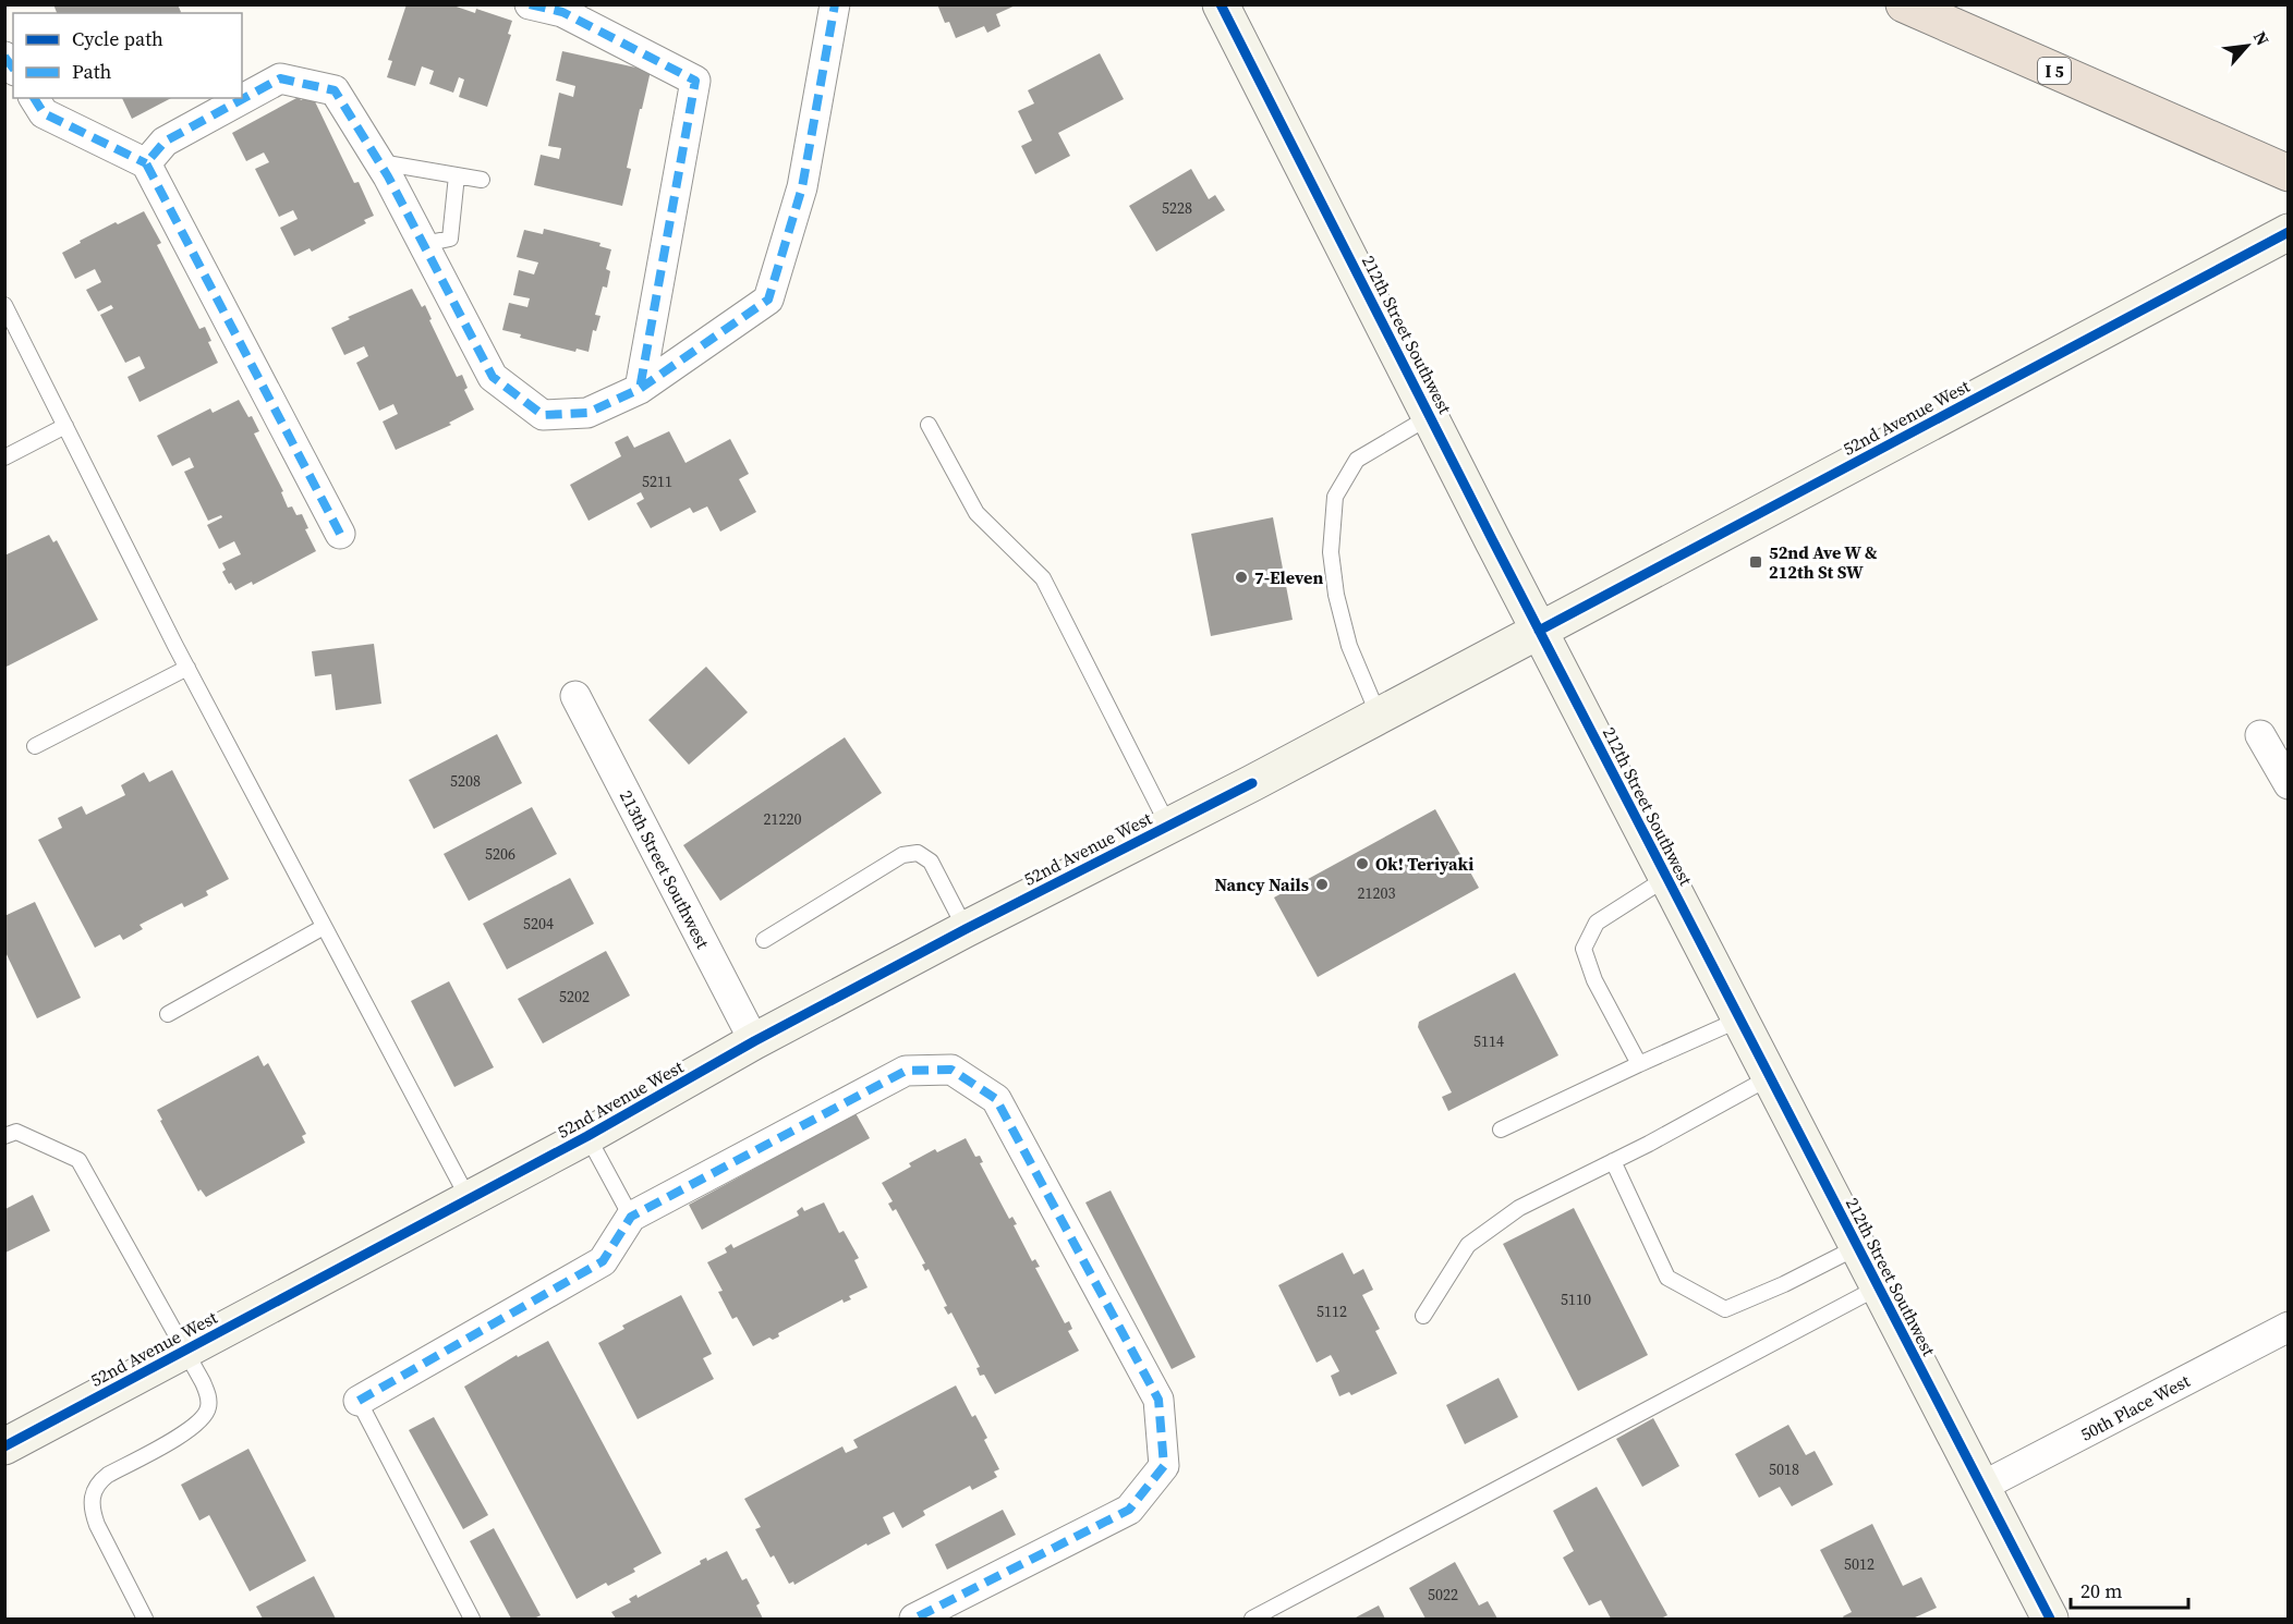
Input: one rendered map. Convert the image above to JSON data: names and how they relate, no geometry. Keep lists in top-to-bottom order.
{
  "streets": {
    "highway": ["I 5"],
    "street": [
      "212th Street Southwest",
      "52nd Avenue West",
      "213th Street Southwest",
      "50th Place West"
    ]
  },
  "crossings": [
    ["212th Street Southwest", "52nd Avenue West"],
    ["212th Street Southwest", "50th Place West"],
    ["52nd Avenue West", "213th Street Southwest"]
  ],
  "places": {
    "transit": ["52nd Ave W & 212th St SW"],
    "other": ["7-Eleven", "Ok! Teriyaki", "Nancy Nails"]
  },
  "house_numbers": [
    "5228",
    "5211",
    "5208",
    "21220",
    "5206",
    "21203",
    "5204",
    "5202",
    "5114",
    "5110",
    "5112",
    "5018",
    "5012",
    "5022"
  ],
  "legend": ["Cycle path", "Path"],
  "scale_bar": "20 m",
  "north": "top right"
}
